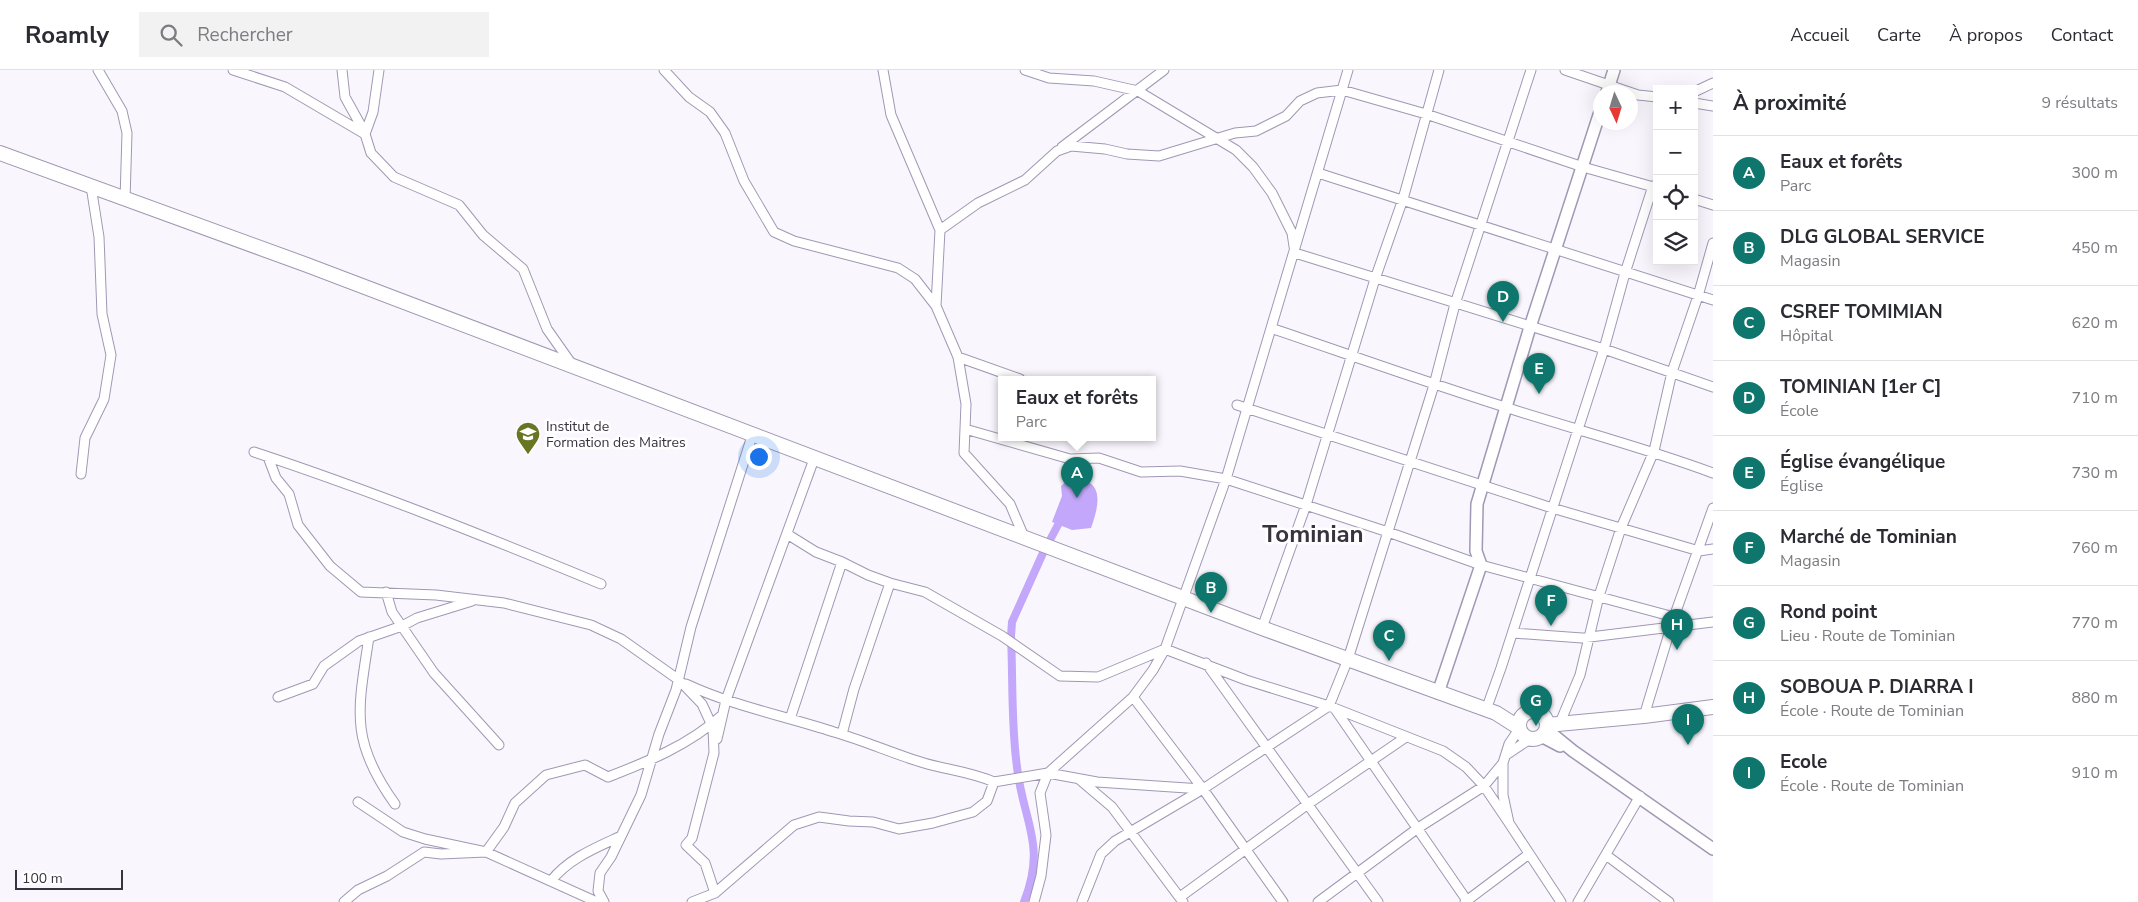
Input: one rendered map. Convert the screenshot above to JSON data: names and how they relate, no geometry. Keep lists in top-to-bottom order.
{
  "districts": ["Tominian"],
  "places": {
    "school or university": ["Institut de Formation des Maitres"]
  },
  "scale_bar": "100 m",
  "north": "bottom",
  "page": {
    "header": "Roamly",
    "search": "Rechercher",
    "nav": [
      "Accueil",
      "Carte",
      "À propos",
      "Contact"
    ],
    "heading": ["À proximité", "9 résultats"],
    "map_buttons": ["+", "−"],
    "list": [
      {
        "mark": "A",
        "name": "Eaux et forêts",
        "note": "Parc",
        "value": "300 m"
      },
      {
        "mark": "B",
        "name": "DLG GLOBAL SERVICE",
        "note": "Magasin",
        "value": "450 m"
      },
      {
        "mark": "C",
        "name": "CSREF TOMIMIAN",
        "note": "Hôpital",
        "value": "620 m"
      },
      {
        "mark": "D",
        "name": "TOMINIAN [1er C]",
        "note": "École",
        "value": "710 m"
      },
      {
        "mark": "E",
        "name": "Église évangélique",
        "note": "Église",
        "value": "730 m"
      },
      {
        "mark": "F",
        "name": "Marché de Tominian",
        "note": "Magasin",
        "value": "760 m"
      },
      {
        "mark": "G",
        "name": "Rond point",
        "note": "Lieu · Route de Tominian",
        "value": "770 m"
      },
      {
        "mark": "H",
        "name": "SOBOUA P. DIARRA I",
        "note": "École · Route de Tominian",
        "value": "880 m"
      },
      {
        "mark": "I",
        "name": "Ecole",
        "note": "École · Route de Tominian",
        "value": "910 m"
      }
    ],
    "pins": [
      "D",
      "E",
      "A",
      "B",
      "F",
      "H",
      "C",
      "G",
      "I"
    ],
    "popup": ["Eaux et forêts", "Parc"],
    "scale": "100 m"
  }
}
